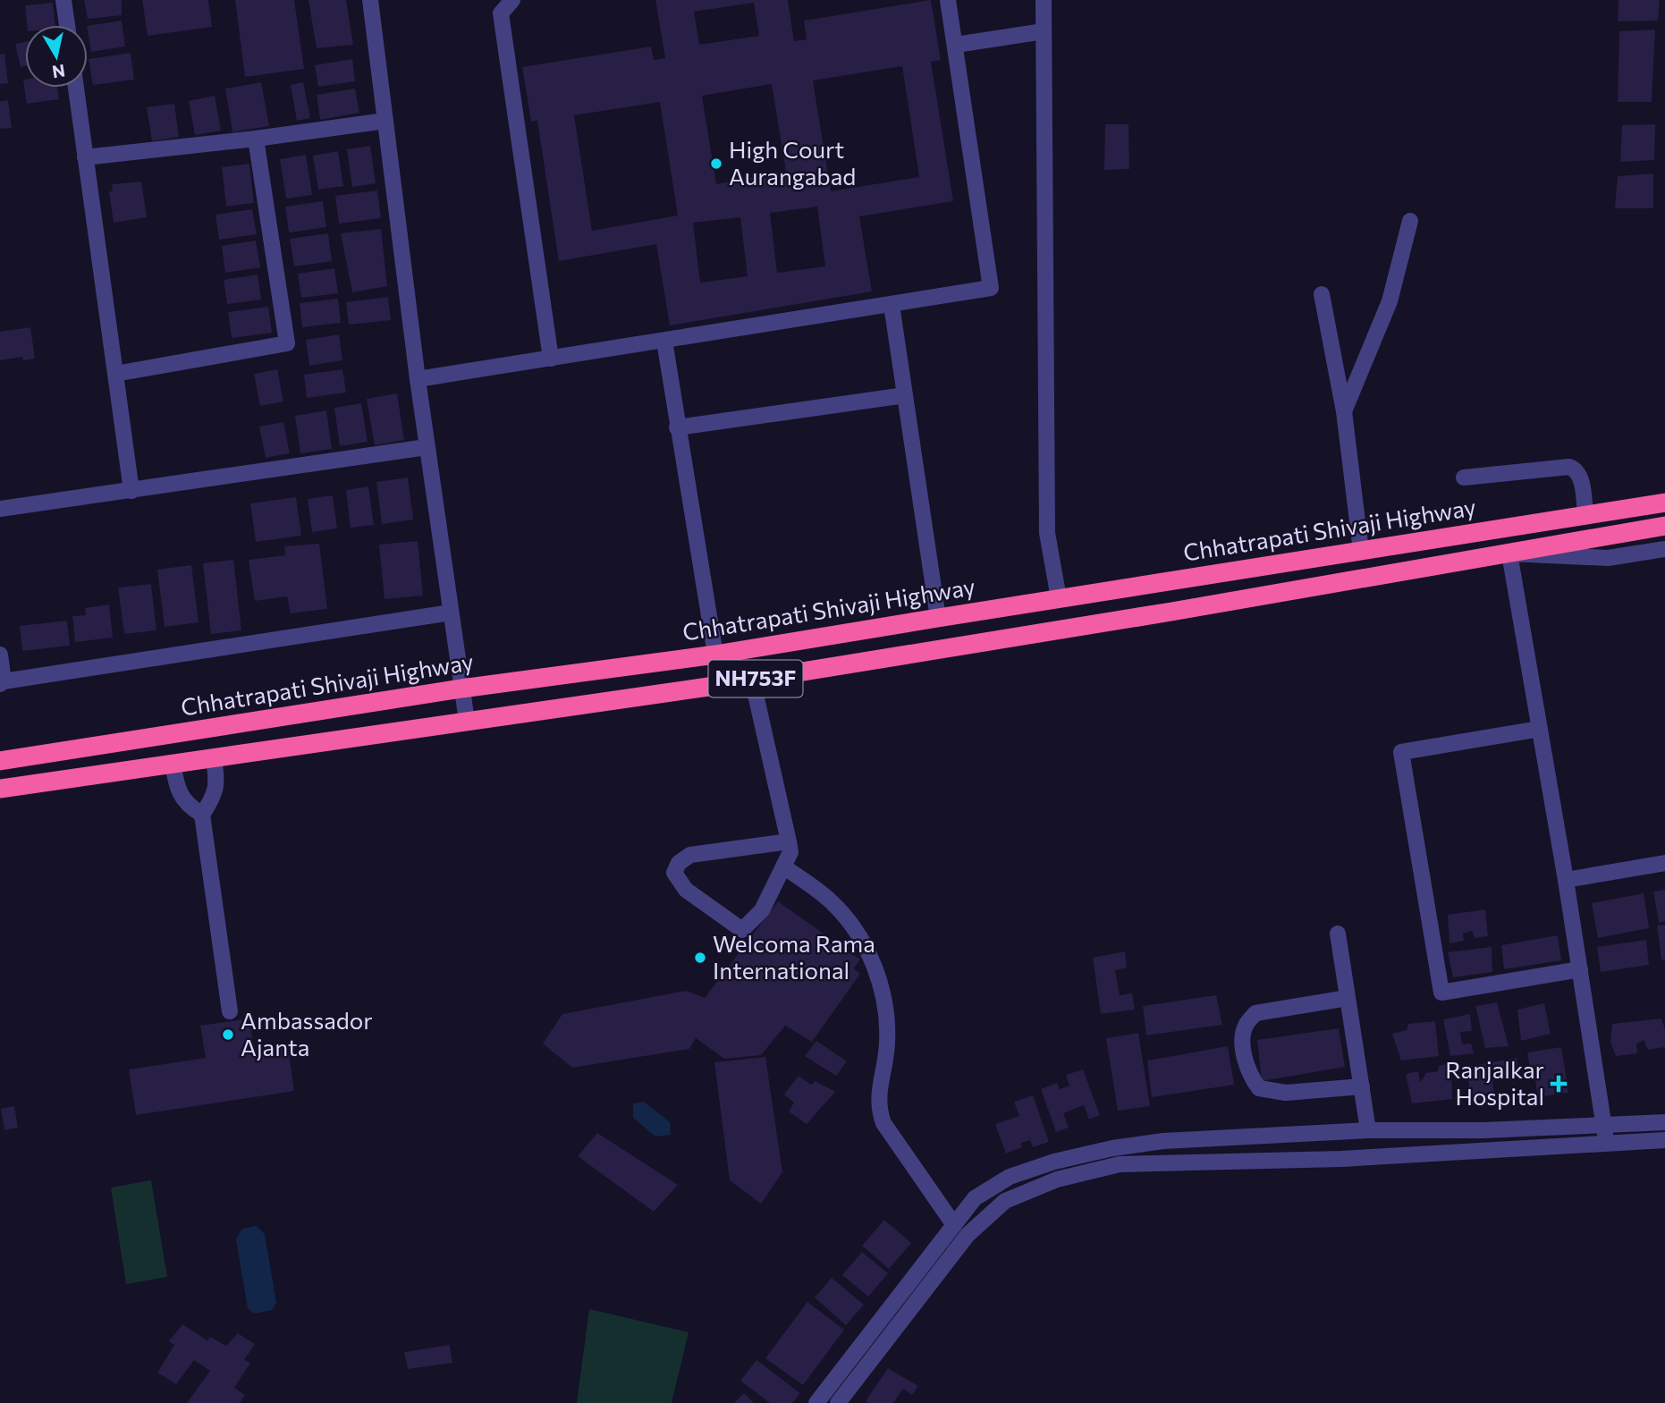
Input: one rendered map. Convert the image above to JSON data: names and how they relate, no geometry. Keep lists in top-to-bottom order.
{
  "streets": {
    "highway": ["Chhatrapati Shivaji Highway", "NH753F"]
  },
  "places": {
    "other": ["High Court Aurangabad", "Welcoma Rama International", "Ambassador Ajanta"],
    "health": ["Ranjalkar Hospital"]
  },
  "north": "bottom"
}
